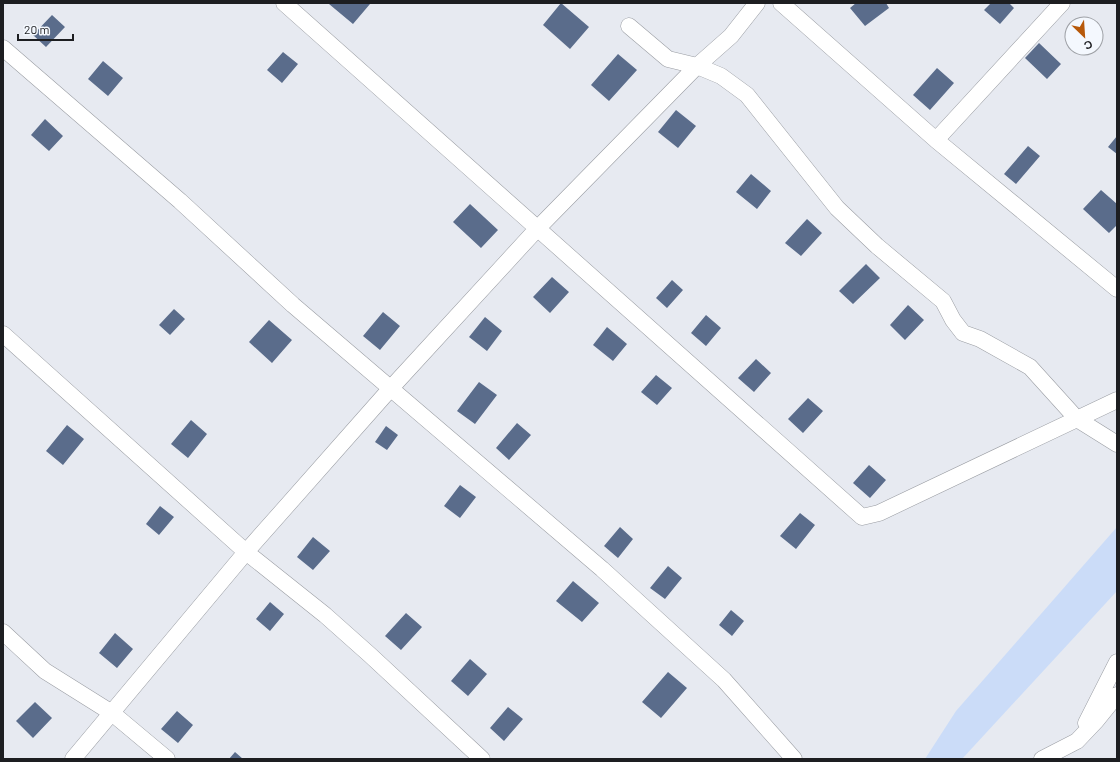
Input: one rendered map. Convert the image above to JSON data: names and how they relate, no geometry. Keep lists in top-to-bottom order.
{
  "scale_bar": "20 m",
  "north": "bottom right"
}
